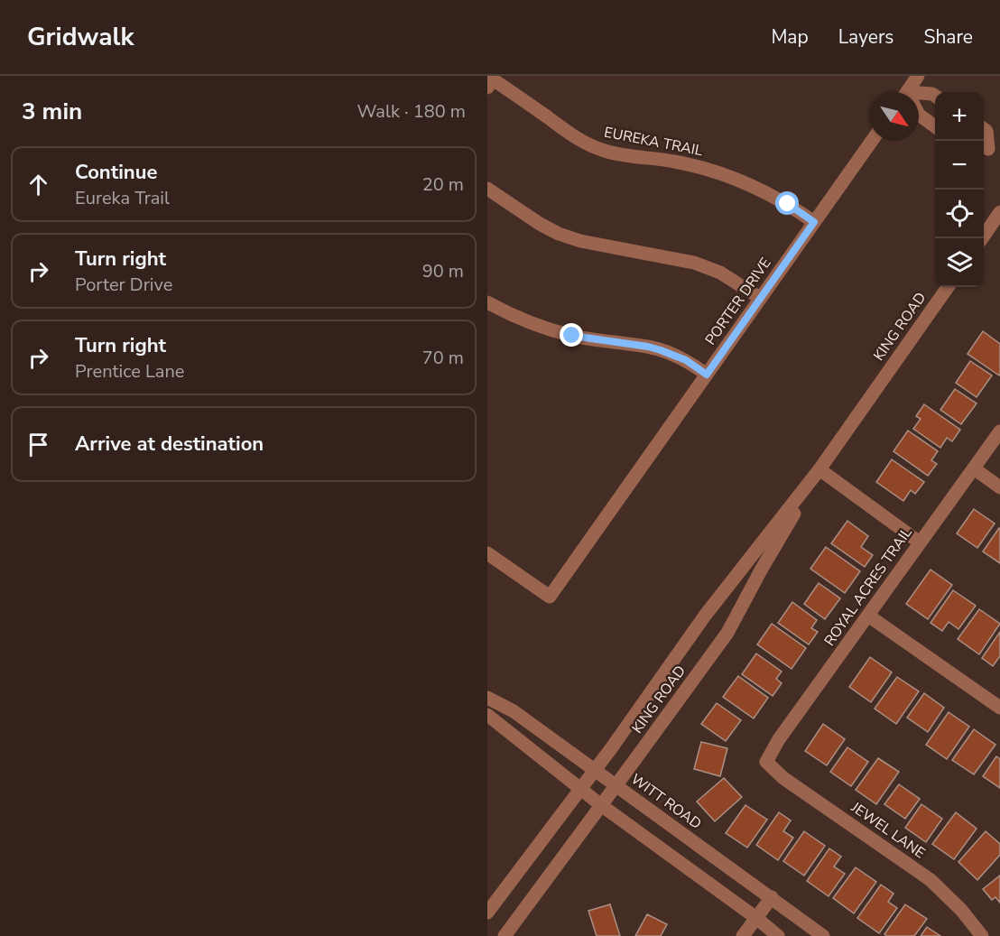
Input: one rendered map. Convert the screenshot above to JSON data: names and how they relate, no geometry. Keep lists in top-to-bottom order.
{
  "streets": {
    "street": [
      "EUREKA TRAIL",
      "PORTER DRIVE",
      "KING ROAD",
      "ROYAL ACRES TRAIL",
      "WITT ROAD",
      "JEWEL LANE"
    ]
  },
  "crossings": [
    ["EUREKA TRAIL", "PORTER DRIVE"],
    ["KING ROAD", "WITT ROAD"],
    ["ROYAL ACRES TRAIL", "JEWEL LANE"]
  ],
  "north": "bottom right",
  "page": {
    "header": "Gridwalk",
    "nav": ["Map", "Layers", "Share"],
    "heading": ["3 min", "Walk · 180 m"],
    "map_buttons": ["+", "−"],
    "list": [
      ["Continue", "Eureka Trail", "20 m"],
      ["Turn right", "Porter Drive", "90 m"],
      ["Turn right", "Prentice Lane", "70 m"],
      "Arrive at destination"
    ]
  }
}
